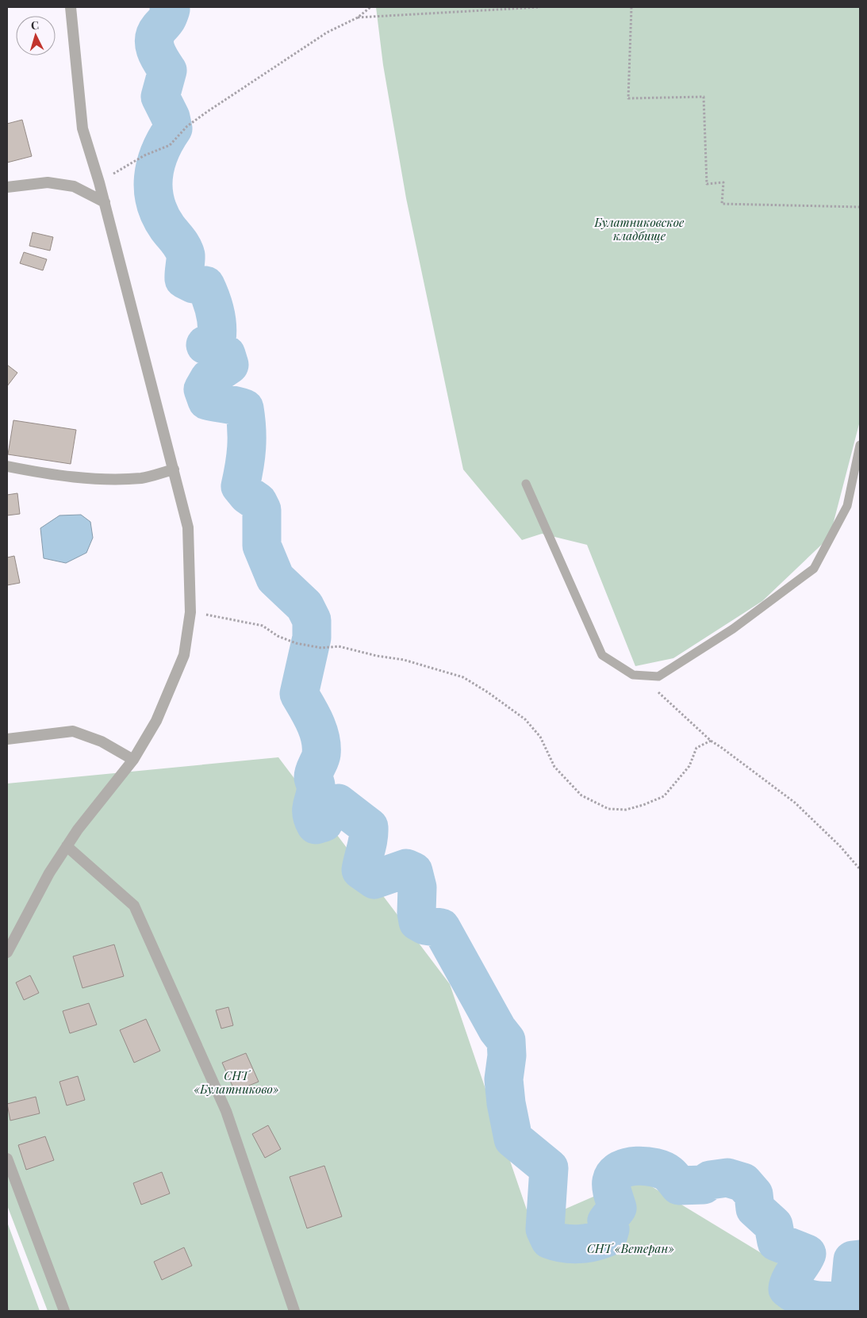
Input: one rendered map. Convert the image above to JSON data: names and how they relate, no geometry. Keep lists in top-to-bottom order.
{
  "parks": ["Булатниковское кладбище", "СНТ «Булатниково»", "СНТ «Ветеран»"],
  "north": "top"
}
